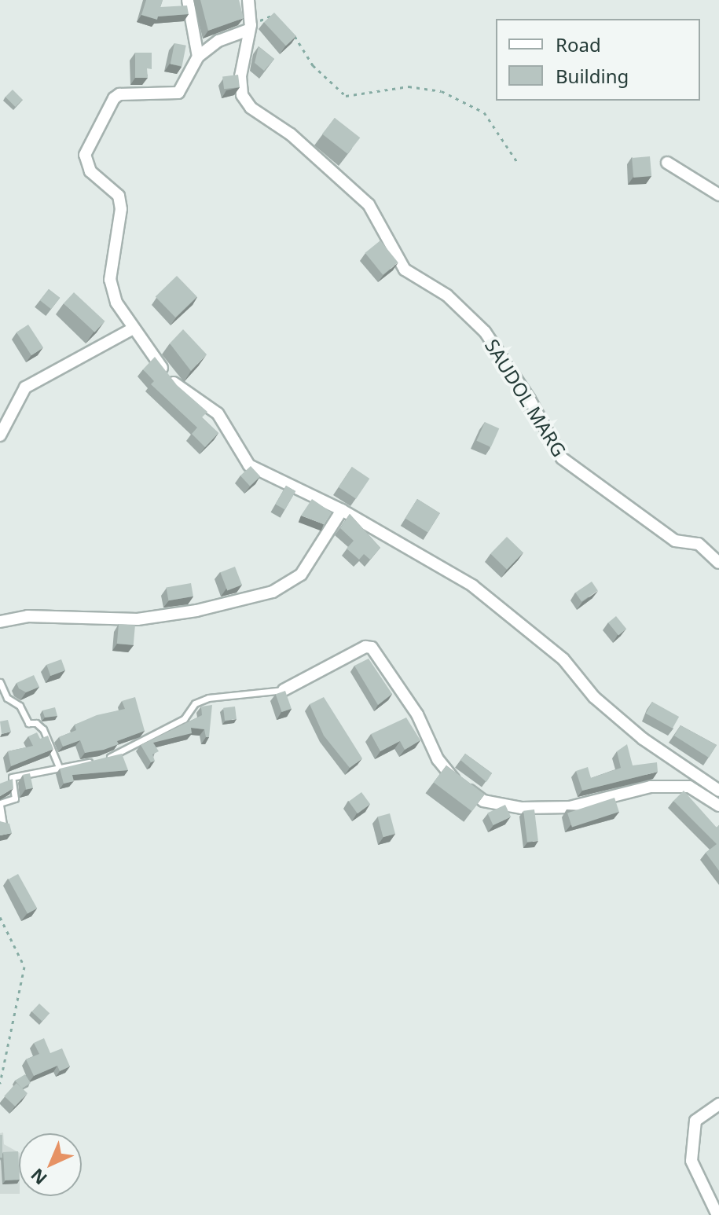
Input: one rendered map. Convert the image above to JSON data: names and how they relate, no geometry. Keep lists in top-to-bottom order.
{
  "streets": {
    "street": ["SAUDOL MARG"]
  },
  "legend": ["Road", "Building"],
  "north": "bottom left"
}
